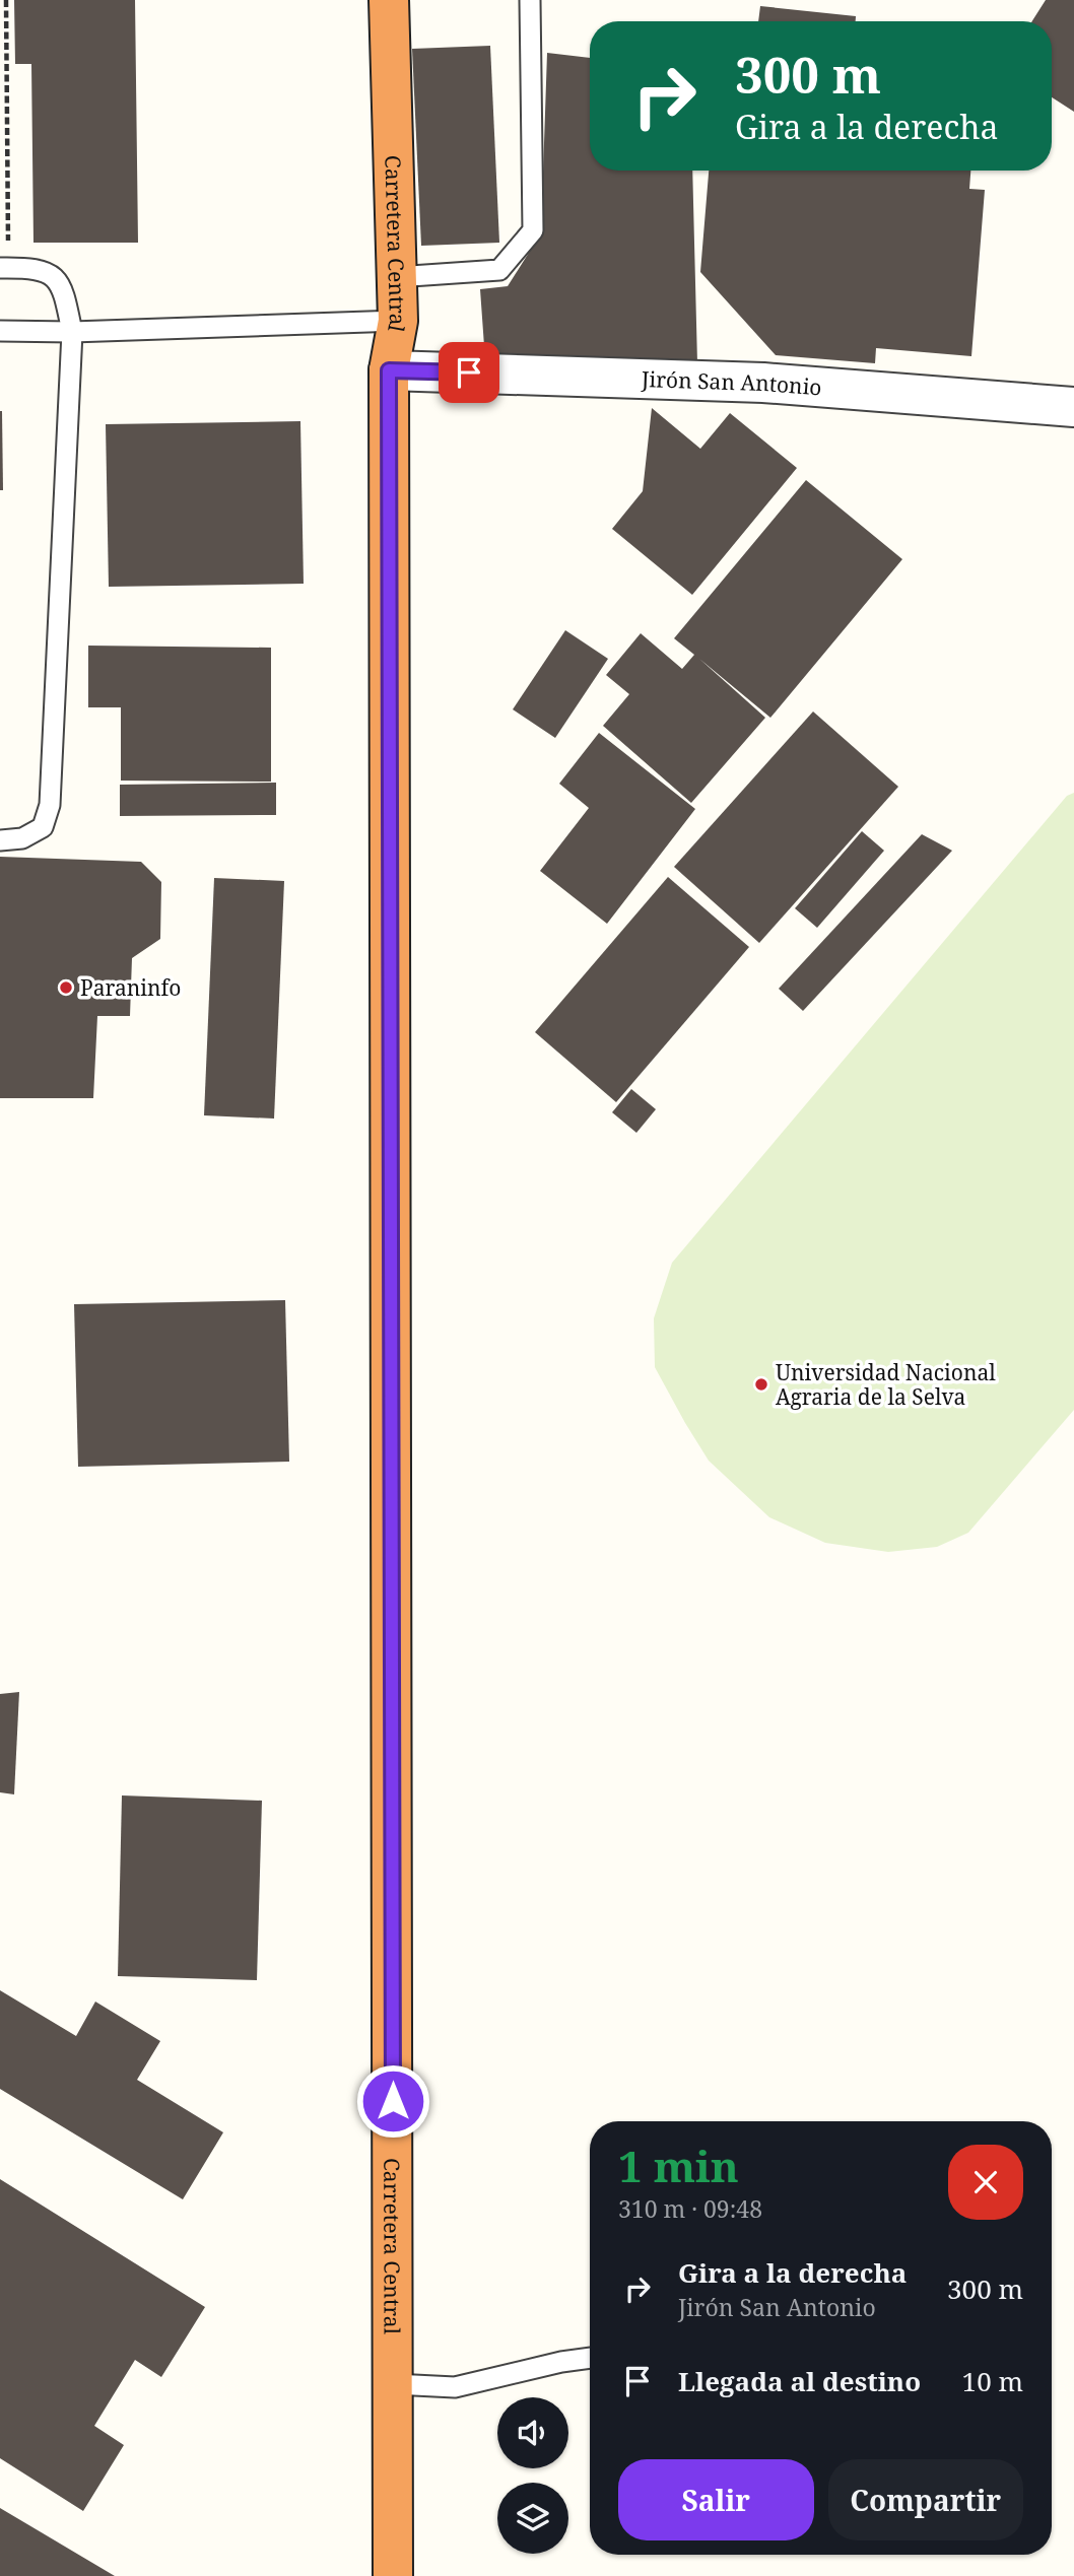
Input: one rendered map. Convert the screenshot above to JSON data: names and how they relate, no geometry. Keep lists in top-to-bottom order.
{
  "streets": {
    "highway": ["Carretera Central"],
    "street": ["Jirón San Antonio"]
  },
  "crossings": [
    ["Carretera Central", "Jirón San Antonio"]
  ],
  "places": ["Paraninfo", "Universidad Nacional Agraria de la Selva"],
  "page": {
    "turn": ["300 m", "Gira a la derecha"],
    "heading": ["1 min", "310 m · 09:48"],
    "list": [
      {
        "name": "Gira a la derecha",
        "note": "Jirón San Antonio",
        "value": "300 m"
      },
      {
        "name": "Llegada al destino",
        "value": "10 m"
      }
    ],
    "buttons": ["Salir", "Compartir"]
  }
}
